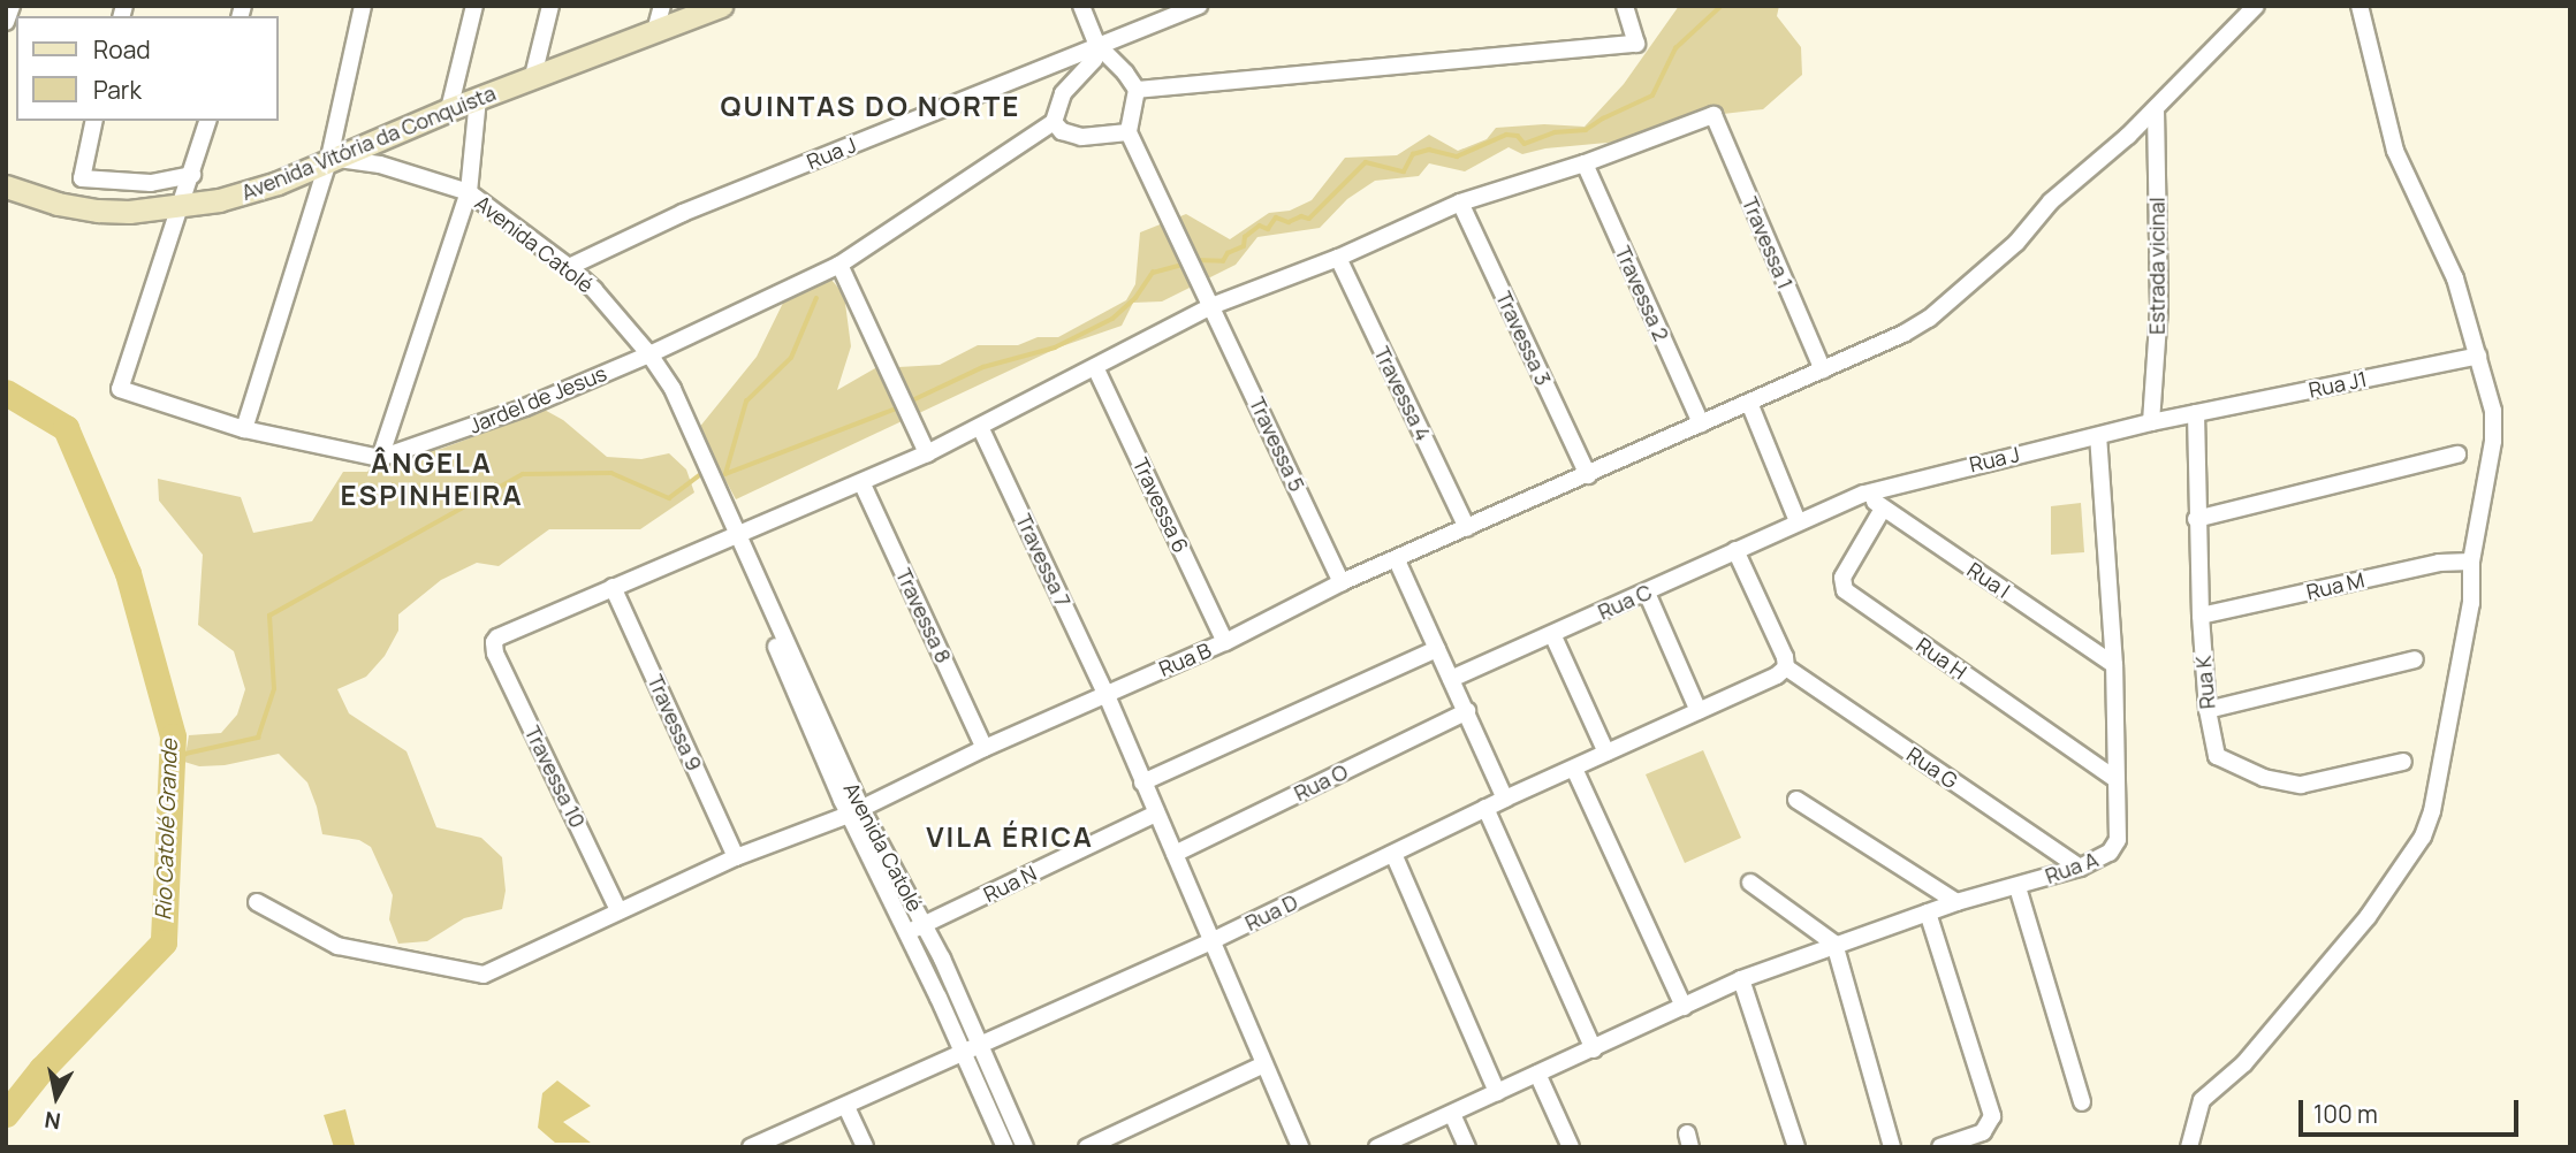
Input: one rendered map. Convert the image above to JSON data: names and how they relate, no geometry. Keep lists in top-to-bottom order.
{
  "streets": {
    "main road": ["Avenida Vitória da Conquista"],
    "street": [
      "Rua J",
      "Travessa 1",
      "Avenida Catolé",
      "Estrada vicinal",
      "Travessa 2",
      "Travessa 3",
      "Rua J1",
      "Travessa 4",
      "Jardel de Jesus",
      "Travessa 5",
      "Travessa 6",
      "Travessa 7",
      "Rua I",
      "Rua M",
      "Rua C",
      "Travessa 8",
      "Rua H",
      "Rua B",
      "Rua K",
      "Travessa 9",
      "Rua G",
      "Travessa 10",
      "Rua O",
      "Rua A",
      "Rua N",
      "Rua D"
    ]
  },
  "crossings": [
    ["Avenida Vitória da Conquista", "Avenida Catolé"],
    ["Rua J", "Avenida Catolé"],
    ["Rua J", "Estrada vicinal"],
    ["Rua J", "Rua J1"],
    ["Rua J", "Rua I"],
    ["Rua J", "Rua C"],
    ["Rua J", "Rua K"],
    ["Rua J", "Rua A"],
    ["Travessa 1", "Travessa 2"],
    ["Travessa 1", "Rua B"],
    ["Avenida Catolé", "Jardel de Jesus"],
    ["Avenida Catolé", "Rua B"],
    ["Avenida Catolé", "Rua N"],
    ["Avenida Catolé", "Rua D"],
    ["Estrada vicinal", "Rua B"],
    ["Travessa 2", "Rua B"],
    ["Travessa 3", "Rua B"],
    ["Rua J1", "Rua K"],
    ["Travessa 4", "Rua B"],
    ["Travessa 5", "Rua B"],
    ["Travessa 6", "Rua B"],
    ["Travessa 7", "Rua B"],
    ["Travessa 7", "Rua O"],
    ["Travessa 7", "Rua N"],
    ["Travessa 7", "Rua D"],
    ["Rua I", "Rua H"],
    ["Rua I", "Rua A"],
    ["Rua M", "Rua K"],
    ["Travessa 8", "Rua B"],
    ["Rua H", "Rua A"],
    ["Rua B", "Travessa 9"],
    ["Rua B", "Travessa 10"],
    ["Travessa 9", "Travessa 10"],
    ["Rua G", "Rua A"],
    ["Rua G", "Rua D"]
  ],
  "districts": ["QUINTAS DO NORTE", "ÂNGELA ESPINHEIRA", "VILA ÉRICA"],
  "water": ["Rio Catolé Grande"],
  "legend": ["Road", "Park"],
  "scale_bar": "100 m",
  "north": "bottom"
}
